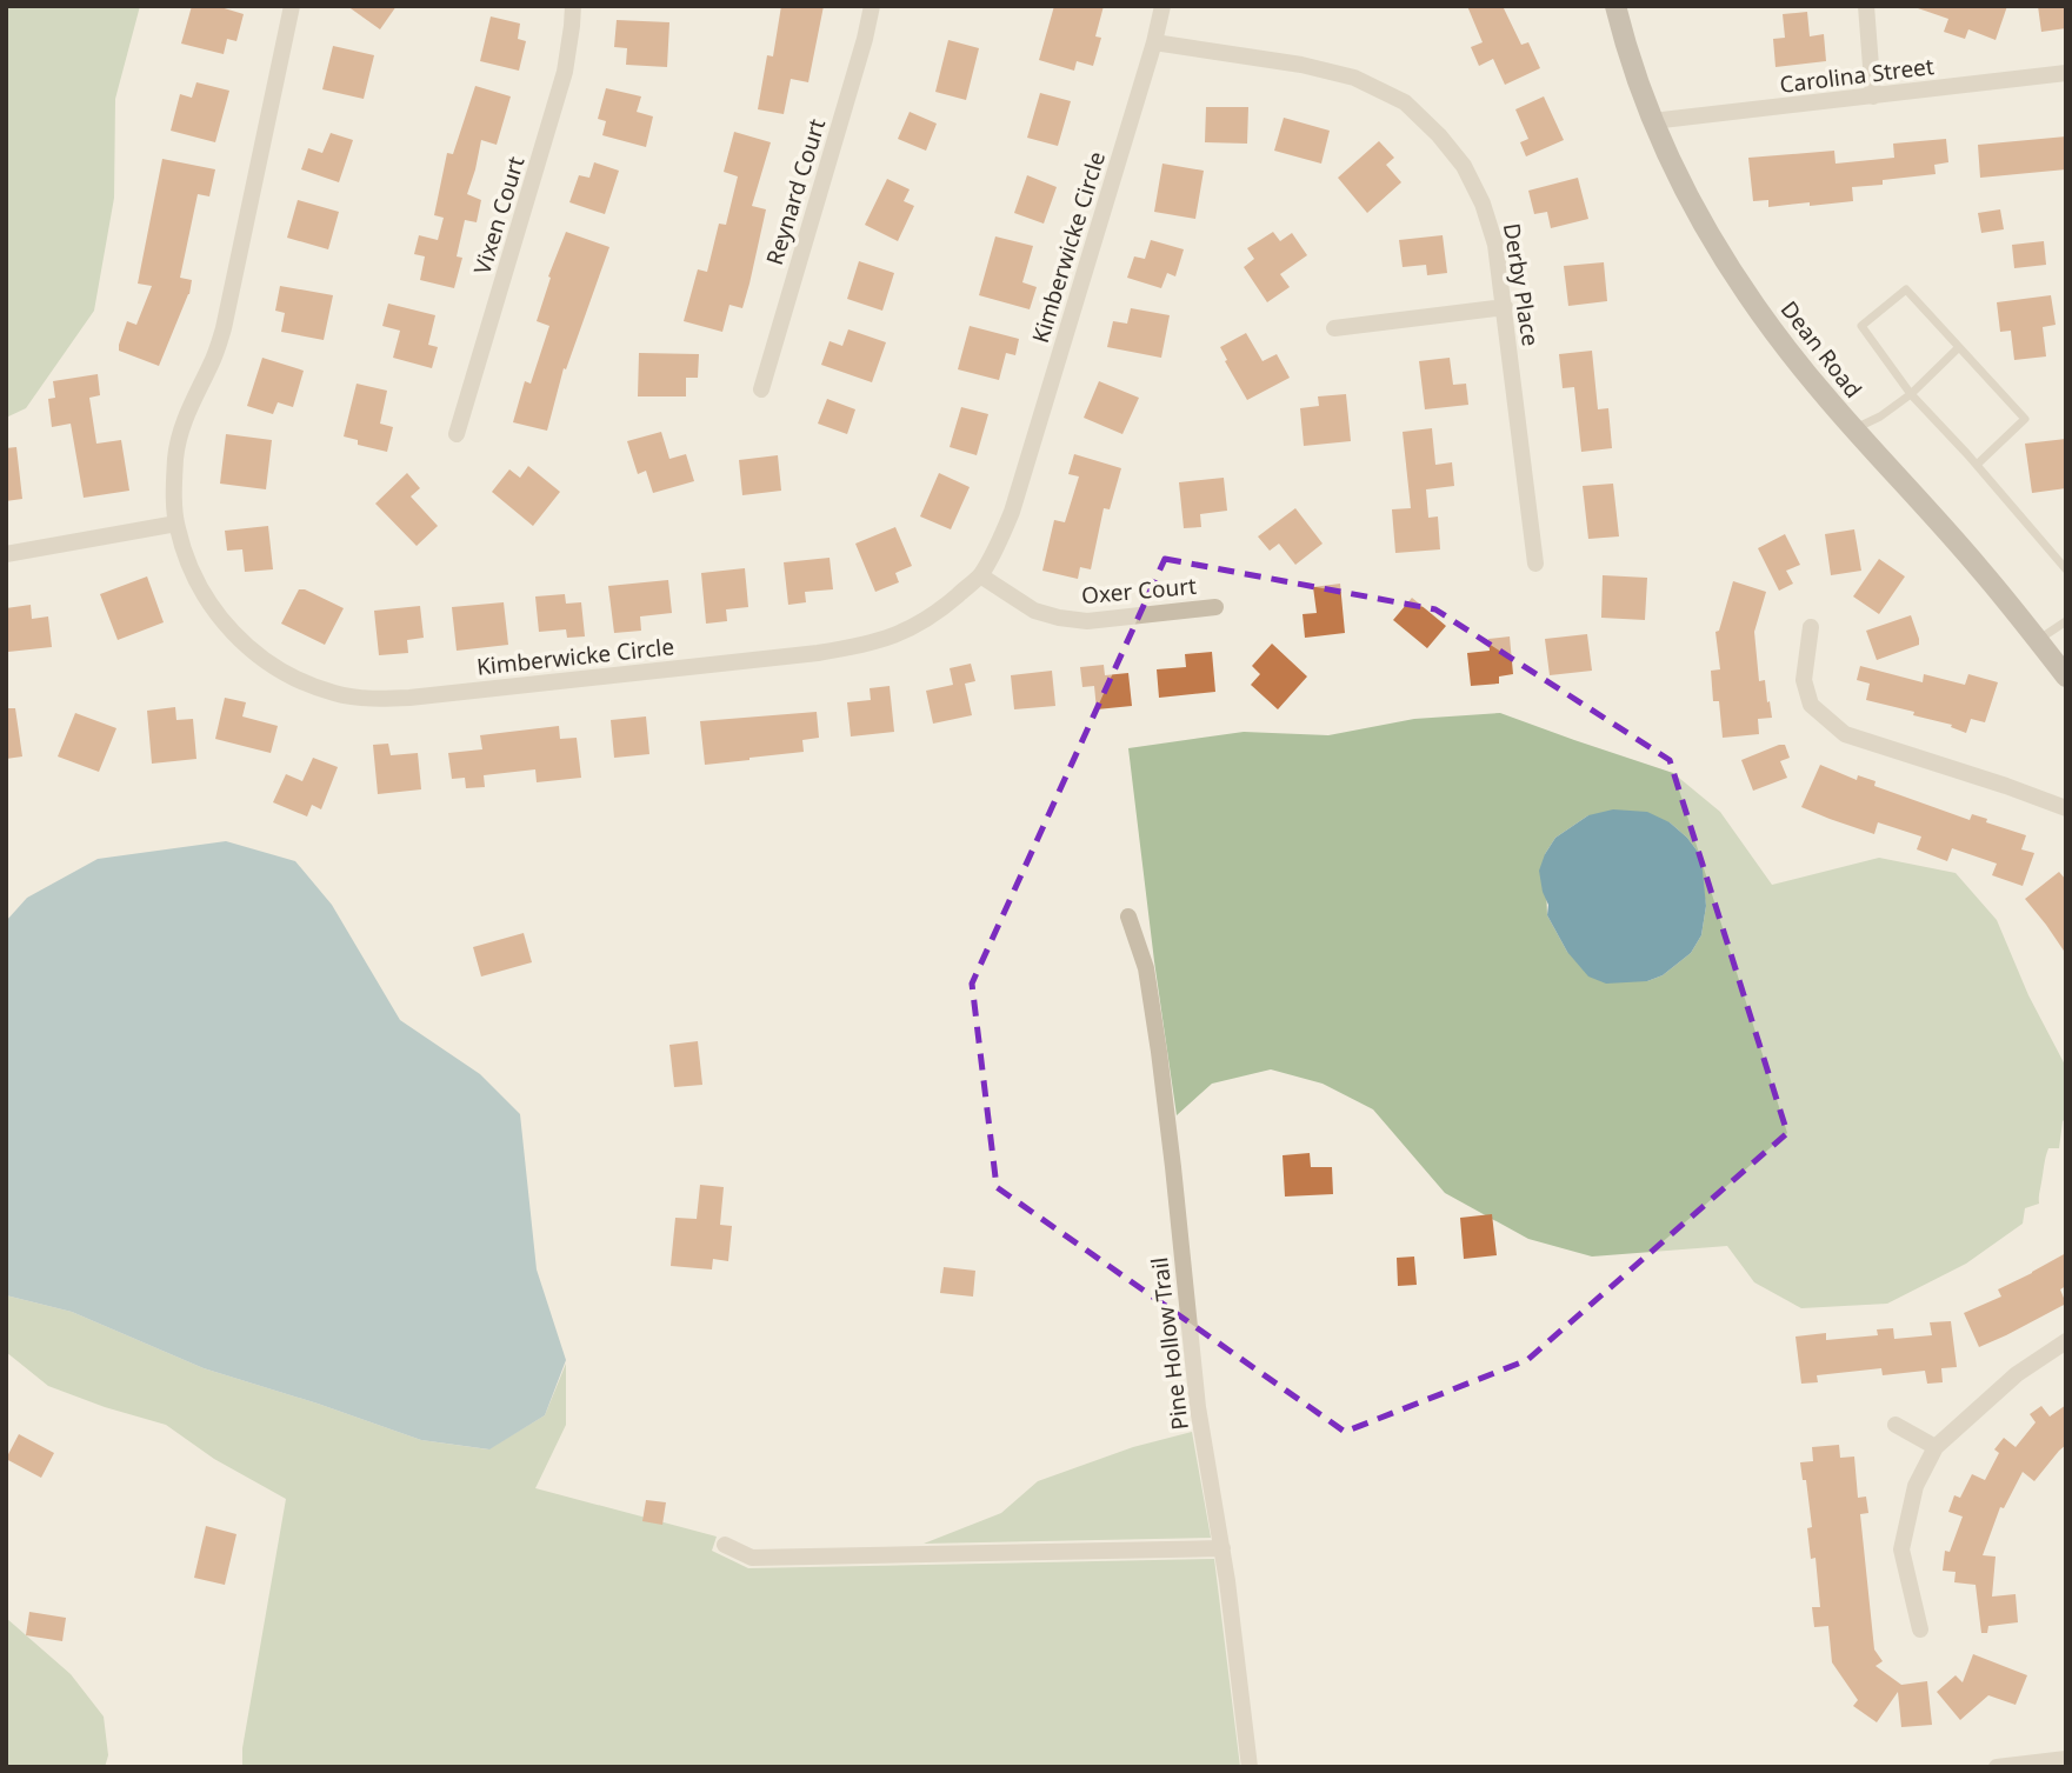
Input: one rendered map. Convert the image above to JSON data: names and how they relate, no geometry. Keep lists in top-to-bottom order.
{
  "streets": {
    "main road": ["Dean Road"],
    "street": [
      "Carolina Street",
      "Reynard Court",
      "Vixen Court",
      "Kimberwicke Circle",
      "Derby Place",
      "Oxer Court",
      "Pine Hollow Trail"
    ]
  },
  "crossings": [
    ["Carolina Street", "Dean Road"],
    ["Kimberwicke Circle", "Derby Place"],
    ["Kimberwicke Circle", "Oxer Court"]
  ]
}
